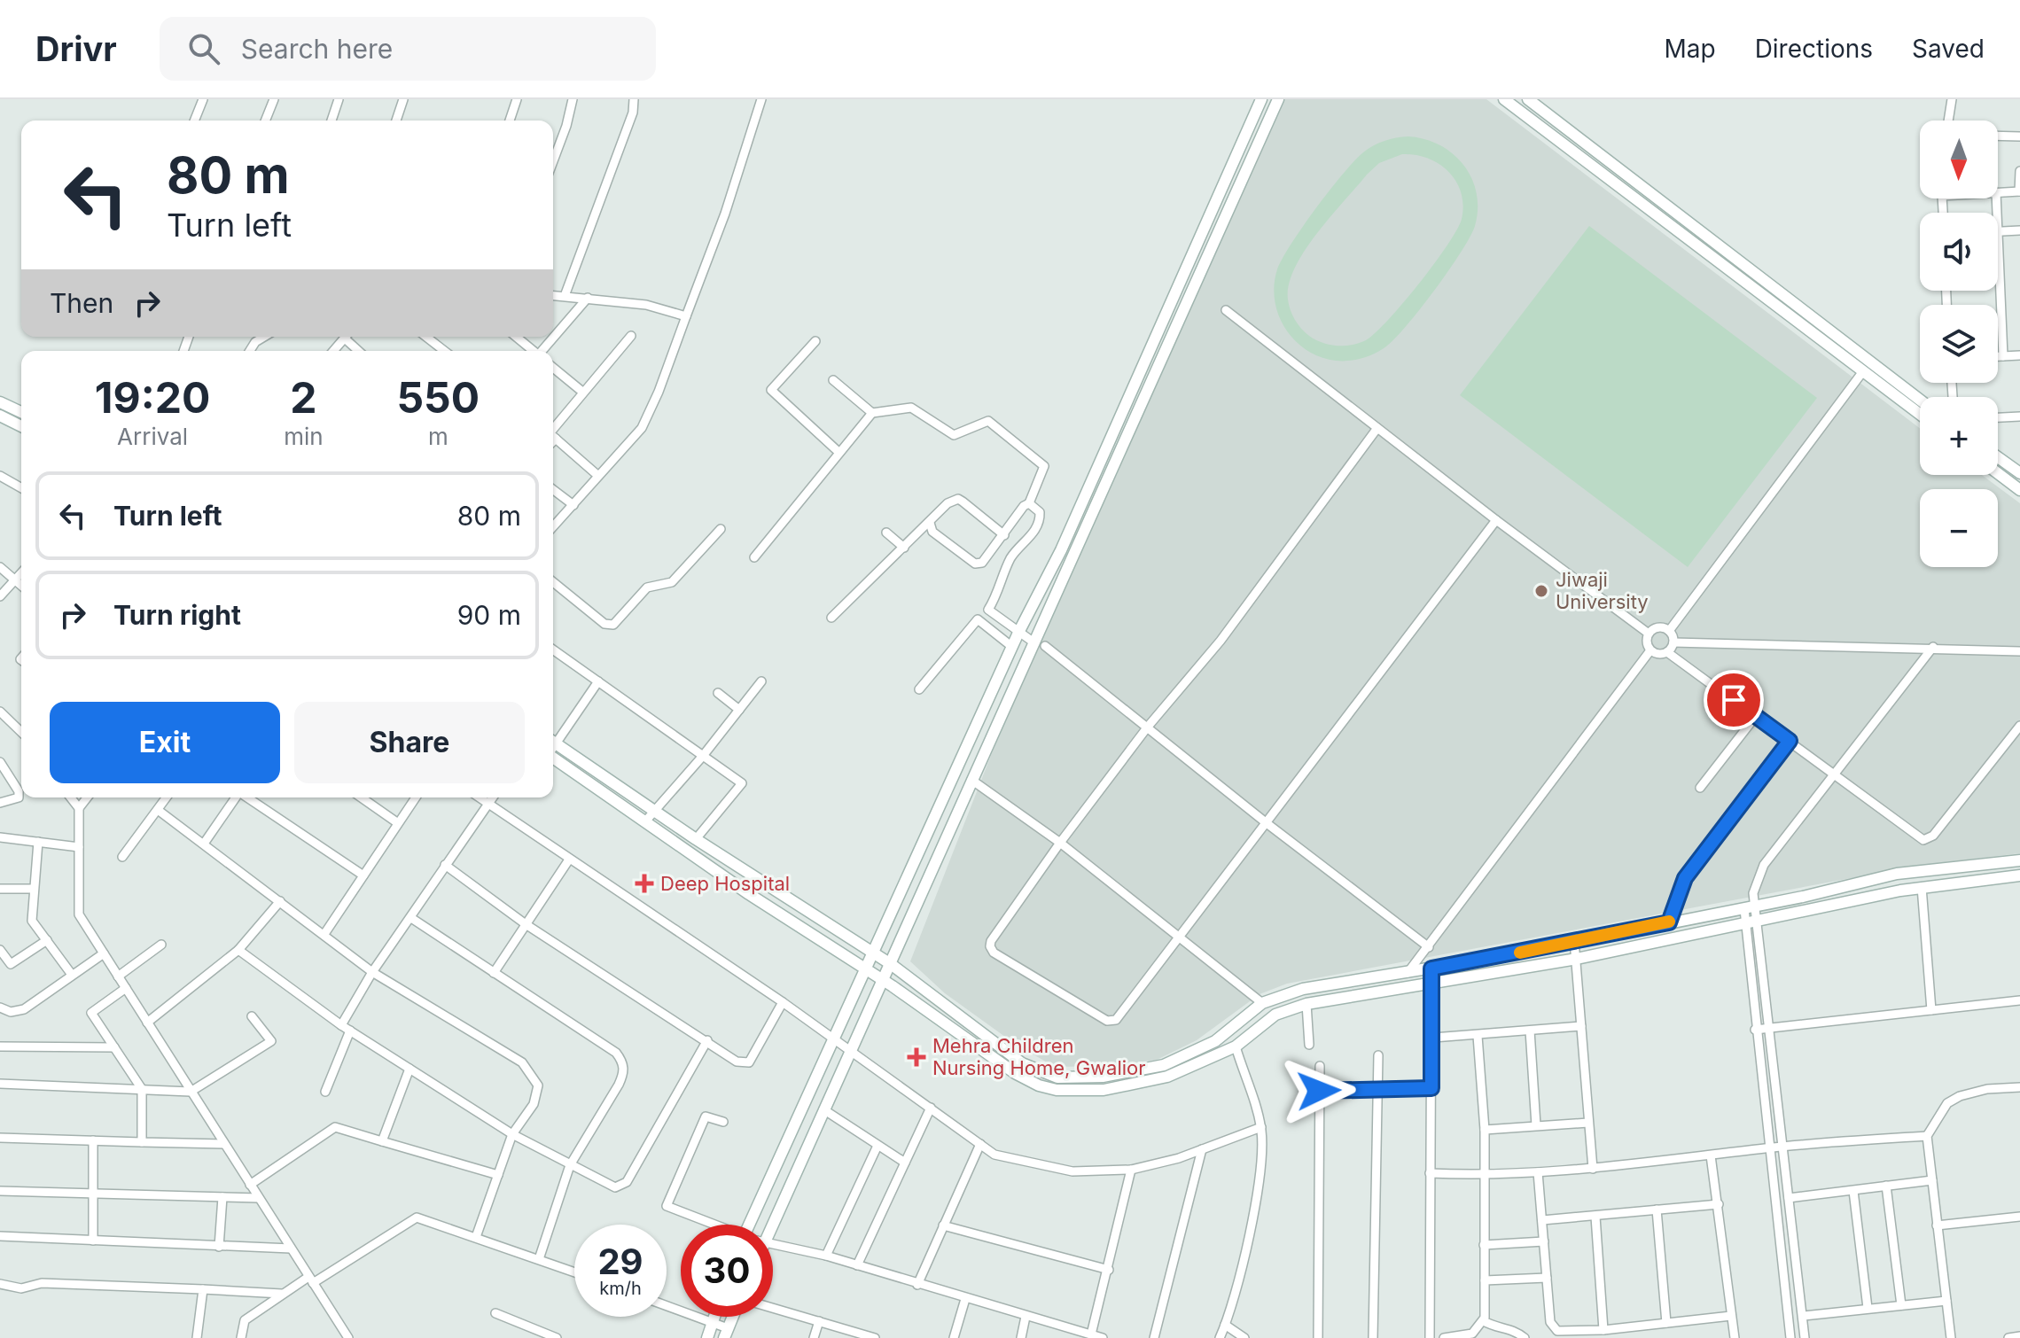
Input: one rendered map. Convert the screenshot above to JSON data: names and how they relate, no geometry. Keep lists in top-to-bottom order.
{
  "places": {
    "other": ["Jiwaji University"],
    "health": ["Deep Hospital", "Mehra Children Nursing Home, Gwalior"]
  },
  "north": "bottom",
  "page": {
    "header": "Drivr",
    "search": "Search here",
    "nav": ["Map", "Directions", "Saved"],
    "map_buttons": ["+", "−"],
    "turn": ["80 m", "Turn left"],
    "then": "Then",
    "eta": [
      "19:20",
      "Arrival",
      "2",
      "min",
      "550",
      "m"
    ],
    "list": [
      {
        "name": "Turn left",
        "value": "80 m"
      },
      {
        "name": "Turn right",
        "value": "90 m"
      }
    ],
    "buttons": ["Exit", "Share"],
    "speed": "29 km/h",
    "limit": "30"
  }
}
